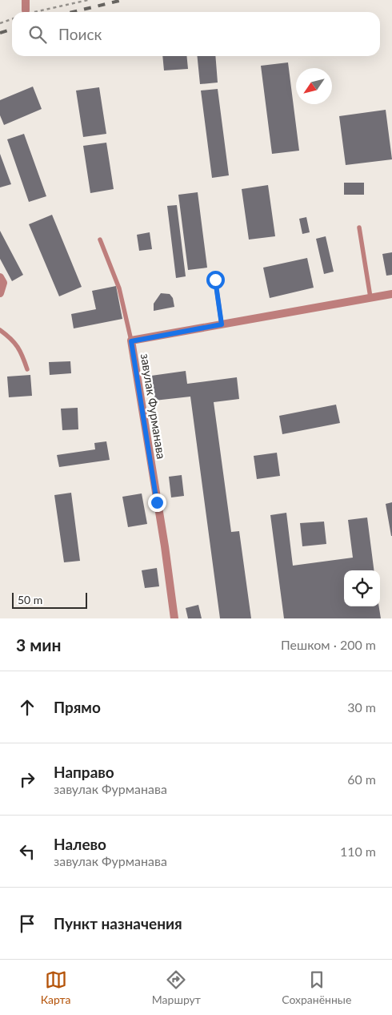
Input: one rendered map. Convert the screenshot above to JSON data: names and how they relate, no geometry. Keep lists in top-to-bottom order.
{
  "streets": {
    "street": ["завулак Фурманава"]
  },
  "scale_bar": "50 m",
  "north": "bottom left",
  "page": {
    "search": "Поиск",
    "scale": "50 m",
    "heading": ["3 мин", "Пешком · 200 m"],
    "list": [
      ["Прямо", "30 m"],
      ["Направо", "завулак Фурманава", "60 m"],
      ["Налево", "завулак Фурманава", "110 m"],
      "Пункт назначения"
    ],
    "nav": ["Карта", "Маршрут", "Сохранённые"]
  }
}
